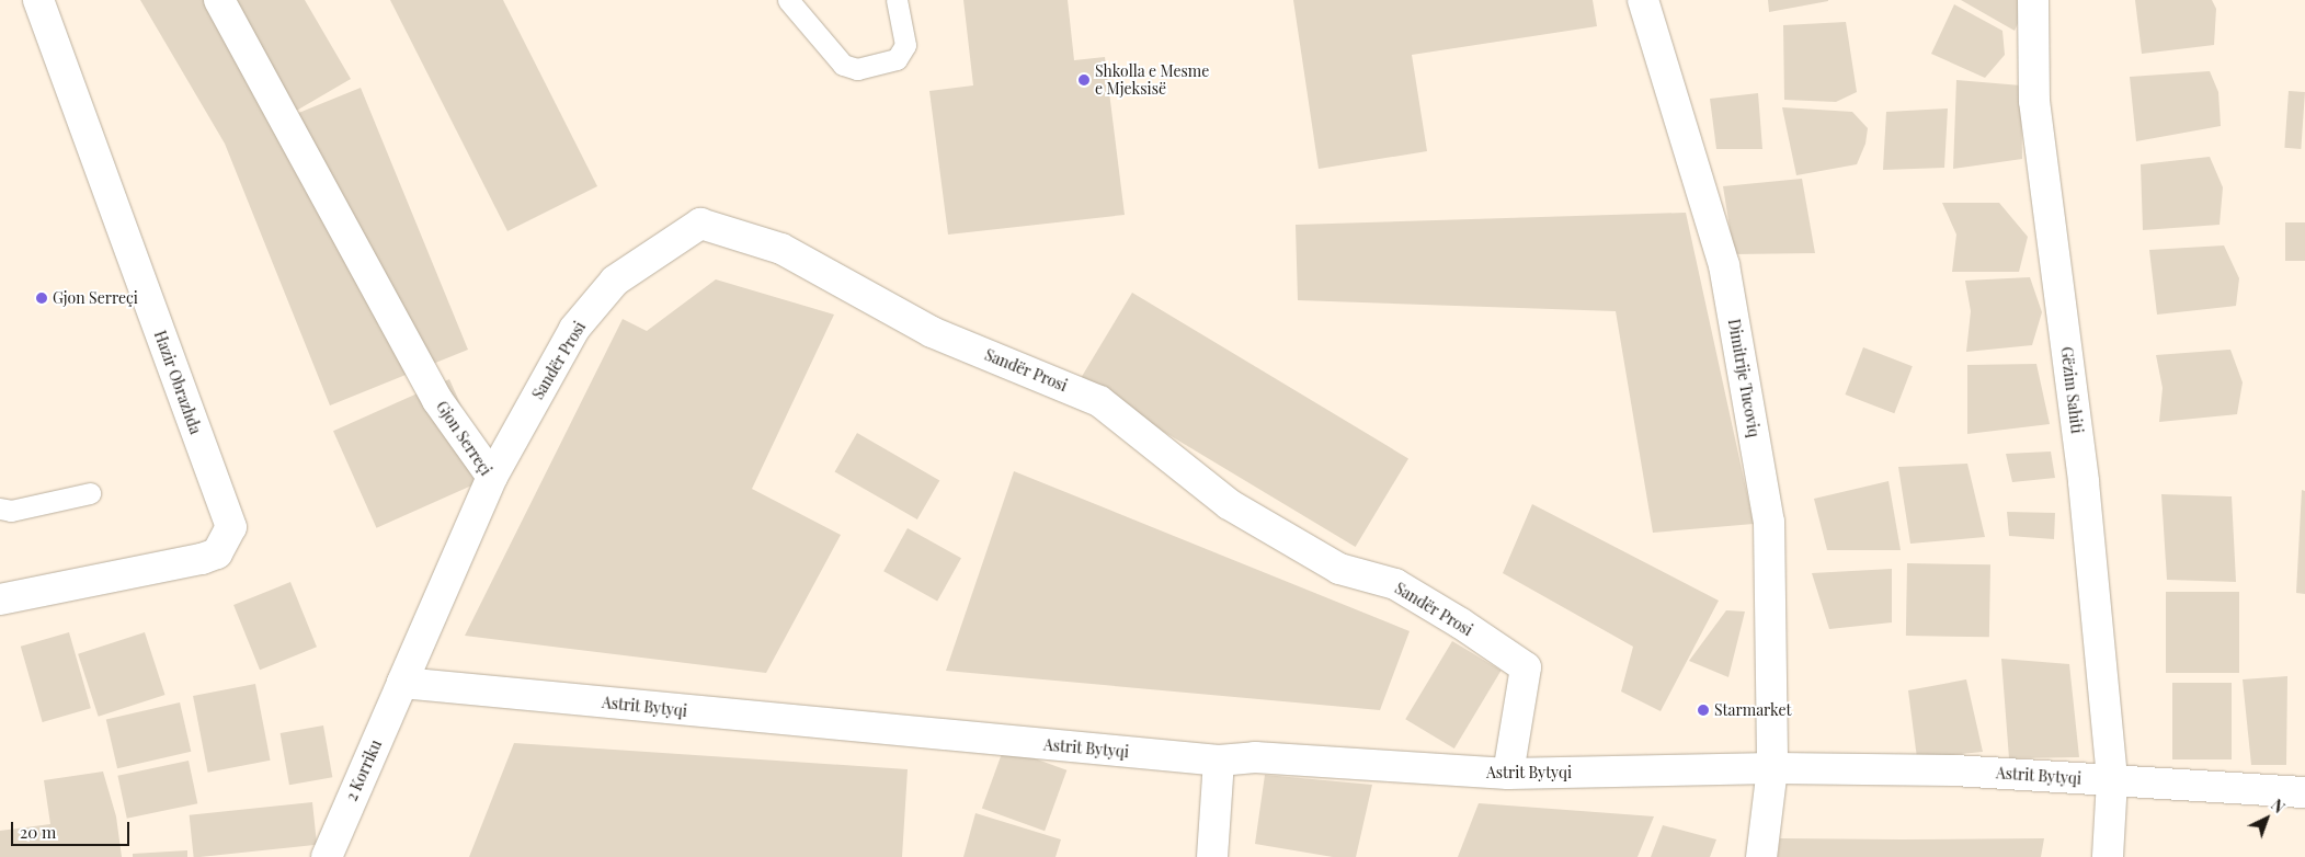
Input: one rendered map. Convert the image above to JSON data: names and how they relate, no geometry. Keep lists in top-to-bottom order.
{
  "streets": {
    "street": [
      "Sandër Prosi",
      "Dimitrije Tucoviq",
      "Hazir Obrazhda",
      "Gëzim Sahiti",
      "Gjon Serreçi",
      "Astrit Bytyqi",
      "2 Korriku"
    ]
  },
  "crossings": [
    ["Sandër Prosi", "Gjon Serreçi"],
    ["Sandër Prosi", "Astrit Bytyqi"],
    ["Dimitrije Tucoviq", "Astrit Bytyqi"],
    ["Gëzim Sahiti", "Astrit Bytyqi"],
    ["Gjon Serreçi", "Astrit Bytyqi"],
    ["Gjon Serreçi", "2 Korriku"],
    ["Astrit Bytyqi", "2 Korriku"]
  ],
  "places": ["Shkolla e Mesme e Mjeksisë", "Gjon Serreçi", "Starmarket"],
  "scale_bar": "20 m",
  "north": "top right"
}
